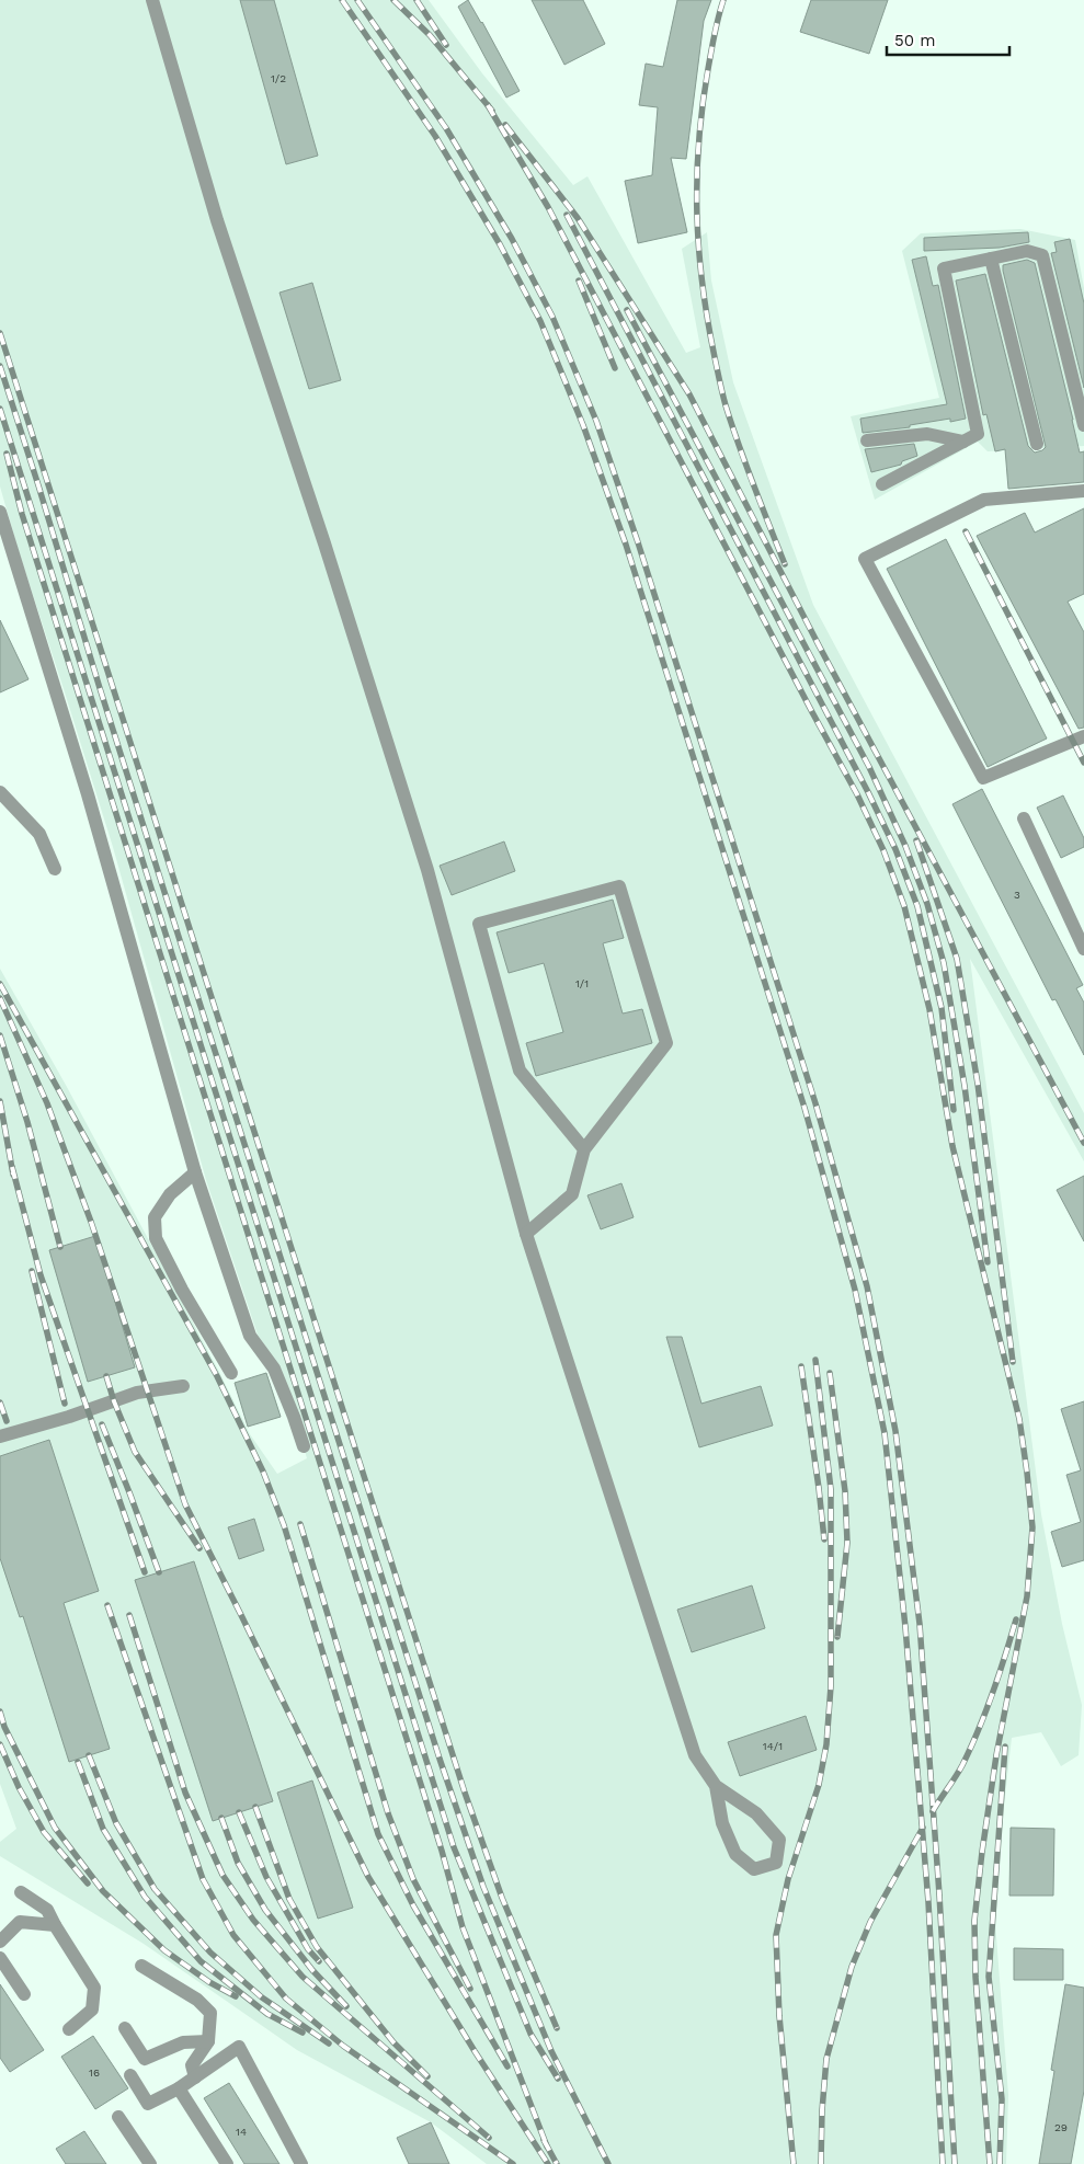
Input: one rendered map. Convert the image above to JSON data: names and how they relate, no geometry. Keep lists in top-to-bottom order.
{
  "house_numbers": [
    "1/2",
    "3",
    "1/1",
    "14/1",
    "16",
    "29",
    "14"
  ],
  "scale_bar": "50 m"
}
